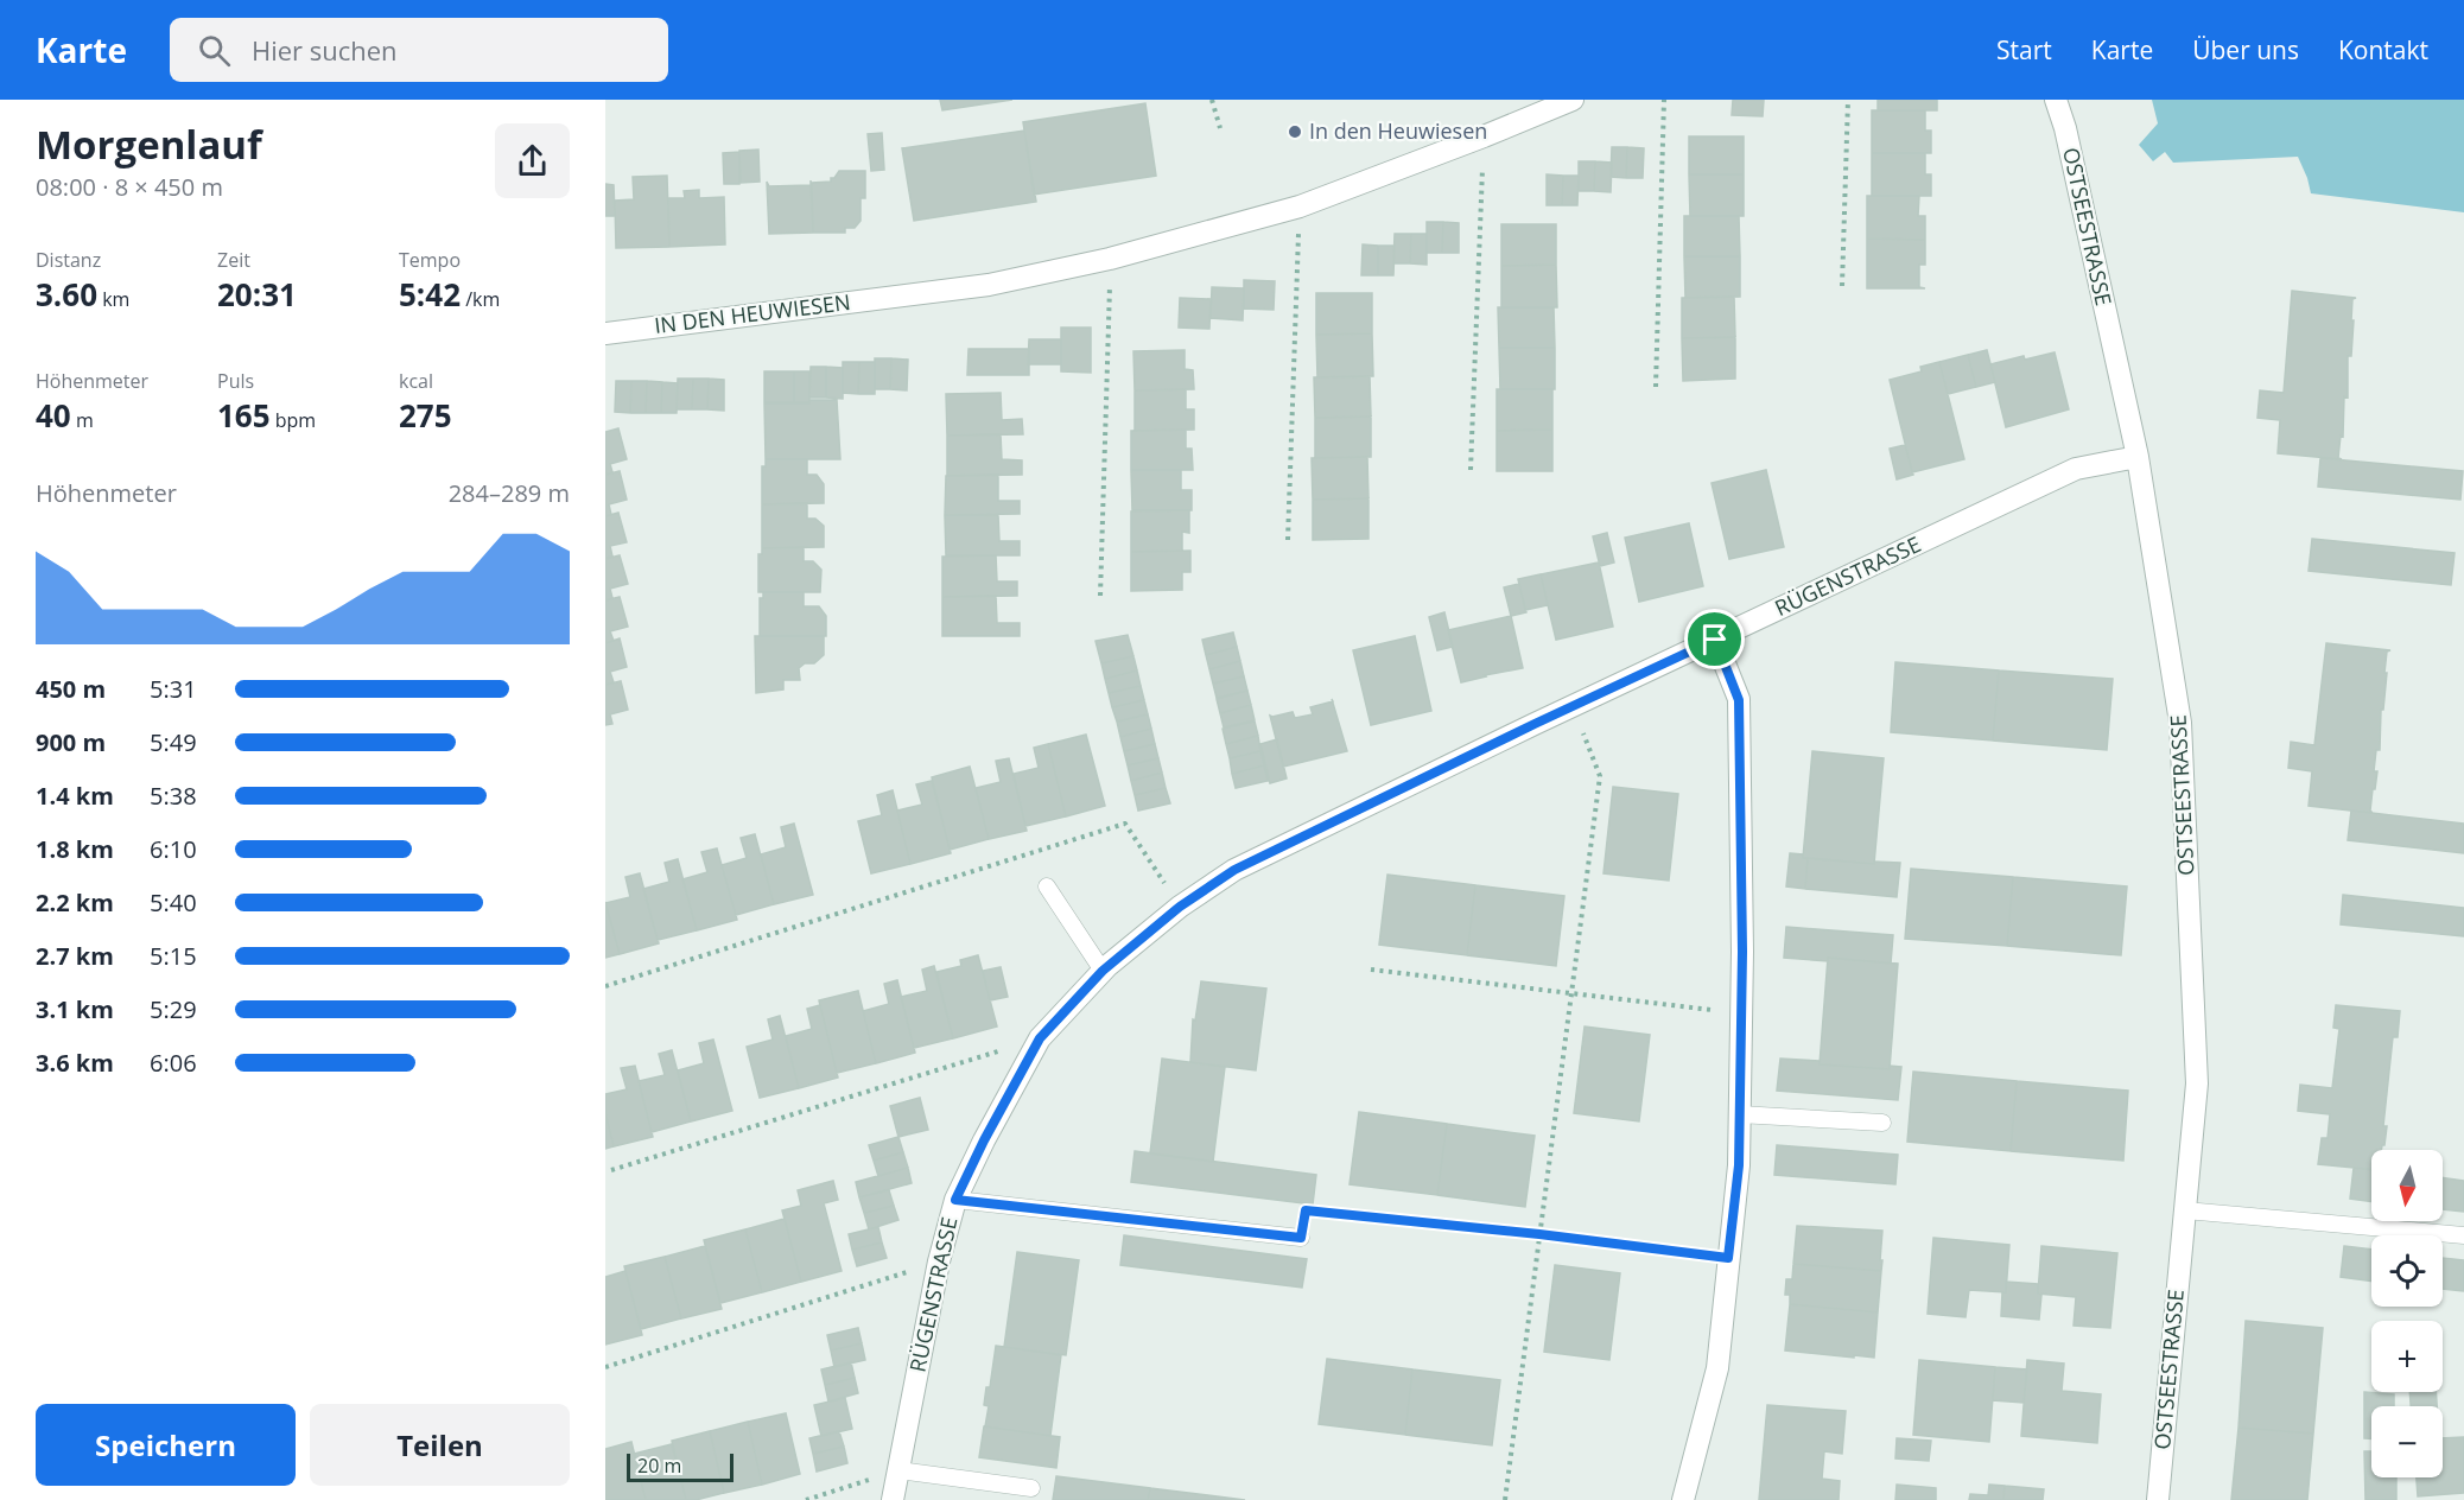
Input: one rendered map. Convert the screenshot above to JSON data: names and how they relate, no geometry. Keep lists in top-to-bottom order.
{
  "streets": {
    "street": ["OSTSEESTRASSE", "IN DEN HEUWIESEN", "RÜGENSTRASSE"]
  },
  "crossings": [
    ["OSTSEESTRASSE", "RÜGENSTRASSE"]
  ],
  "places": ["In den Heuwiesen"],
  "scale_bar": "20 m",
  "north": "bottom",
  "page": {
    "header": "Karte",
    "search": "Hier suchen",
    "nav": [
      "Start",
      "Karte",
      "Über uns",
      "Kontakt"
    ],
    "heading": ["Morgenlauf", "08:00 · 8 × 450 m"],
    "stats": [
      ["Distanz", "3.60 km"],
      ["Zeit", "20:31"],
      ["Tempo", "5:42 /km"],
      ["Höhenmeter", "40 m"],
      ["Puls", "165 bpm"],
      ["kcal", "275"]
    ],
    "chart": ["Höhenmeter", "284–289 m"],
    "list": [
      {
        "name": "450 m",
        "note": "5:31"
      },
      {
        "name": "900 m",
        "note": "5:49"
      },
      {
        "name": "1.4 km",
        "note": "5:38"
      },
      {
        "name": "1.8 km",
        "note": "6:10"
      },
      {
        "name": "2.2 km",
        "note": "5:40"
      },
      {
        "name": "2.7 km",
        "note": "5:15"
      },
      {
        "name": "3.1 km",
        "note": "5:29"
      },
      {
        "name": "3.6 km",
        "note": "6:06"
      }
    ],
    "map_buttons": ["+", "−"],
    "buttons": ["Speichern", "Teilen"],
    "scale": "20 m"
  }
}
